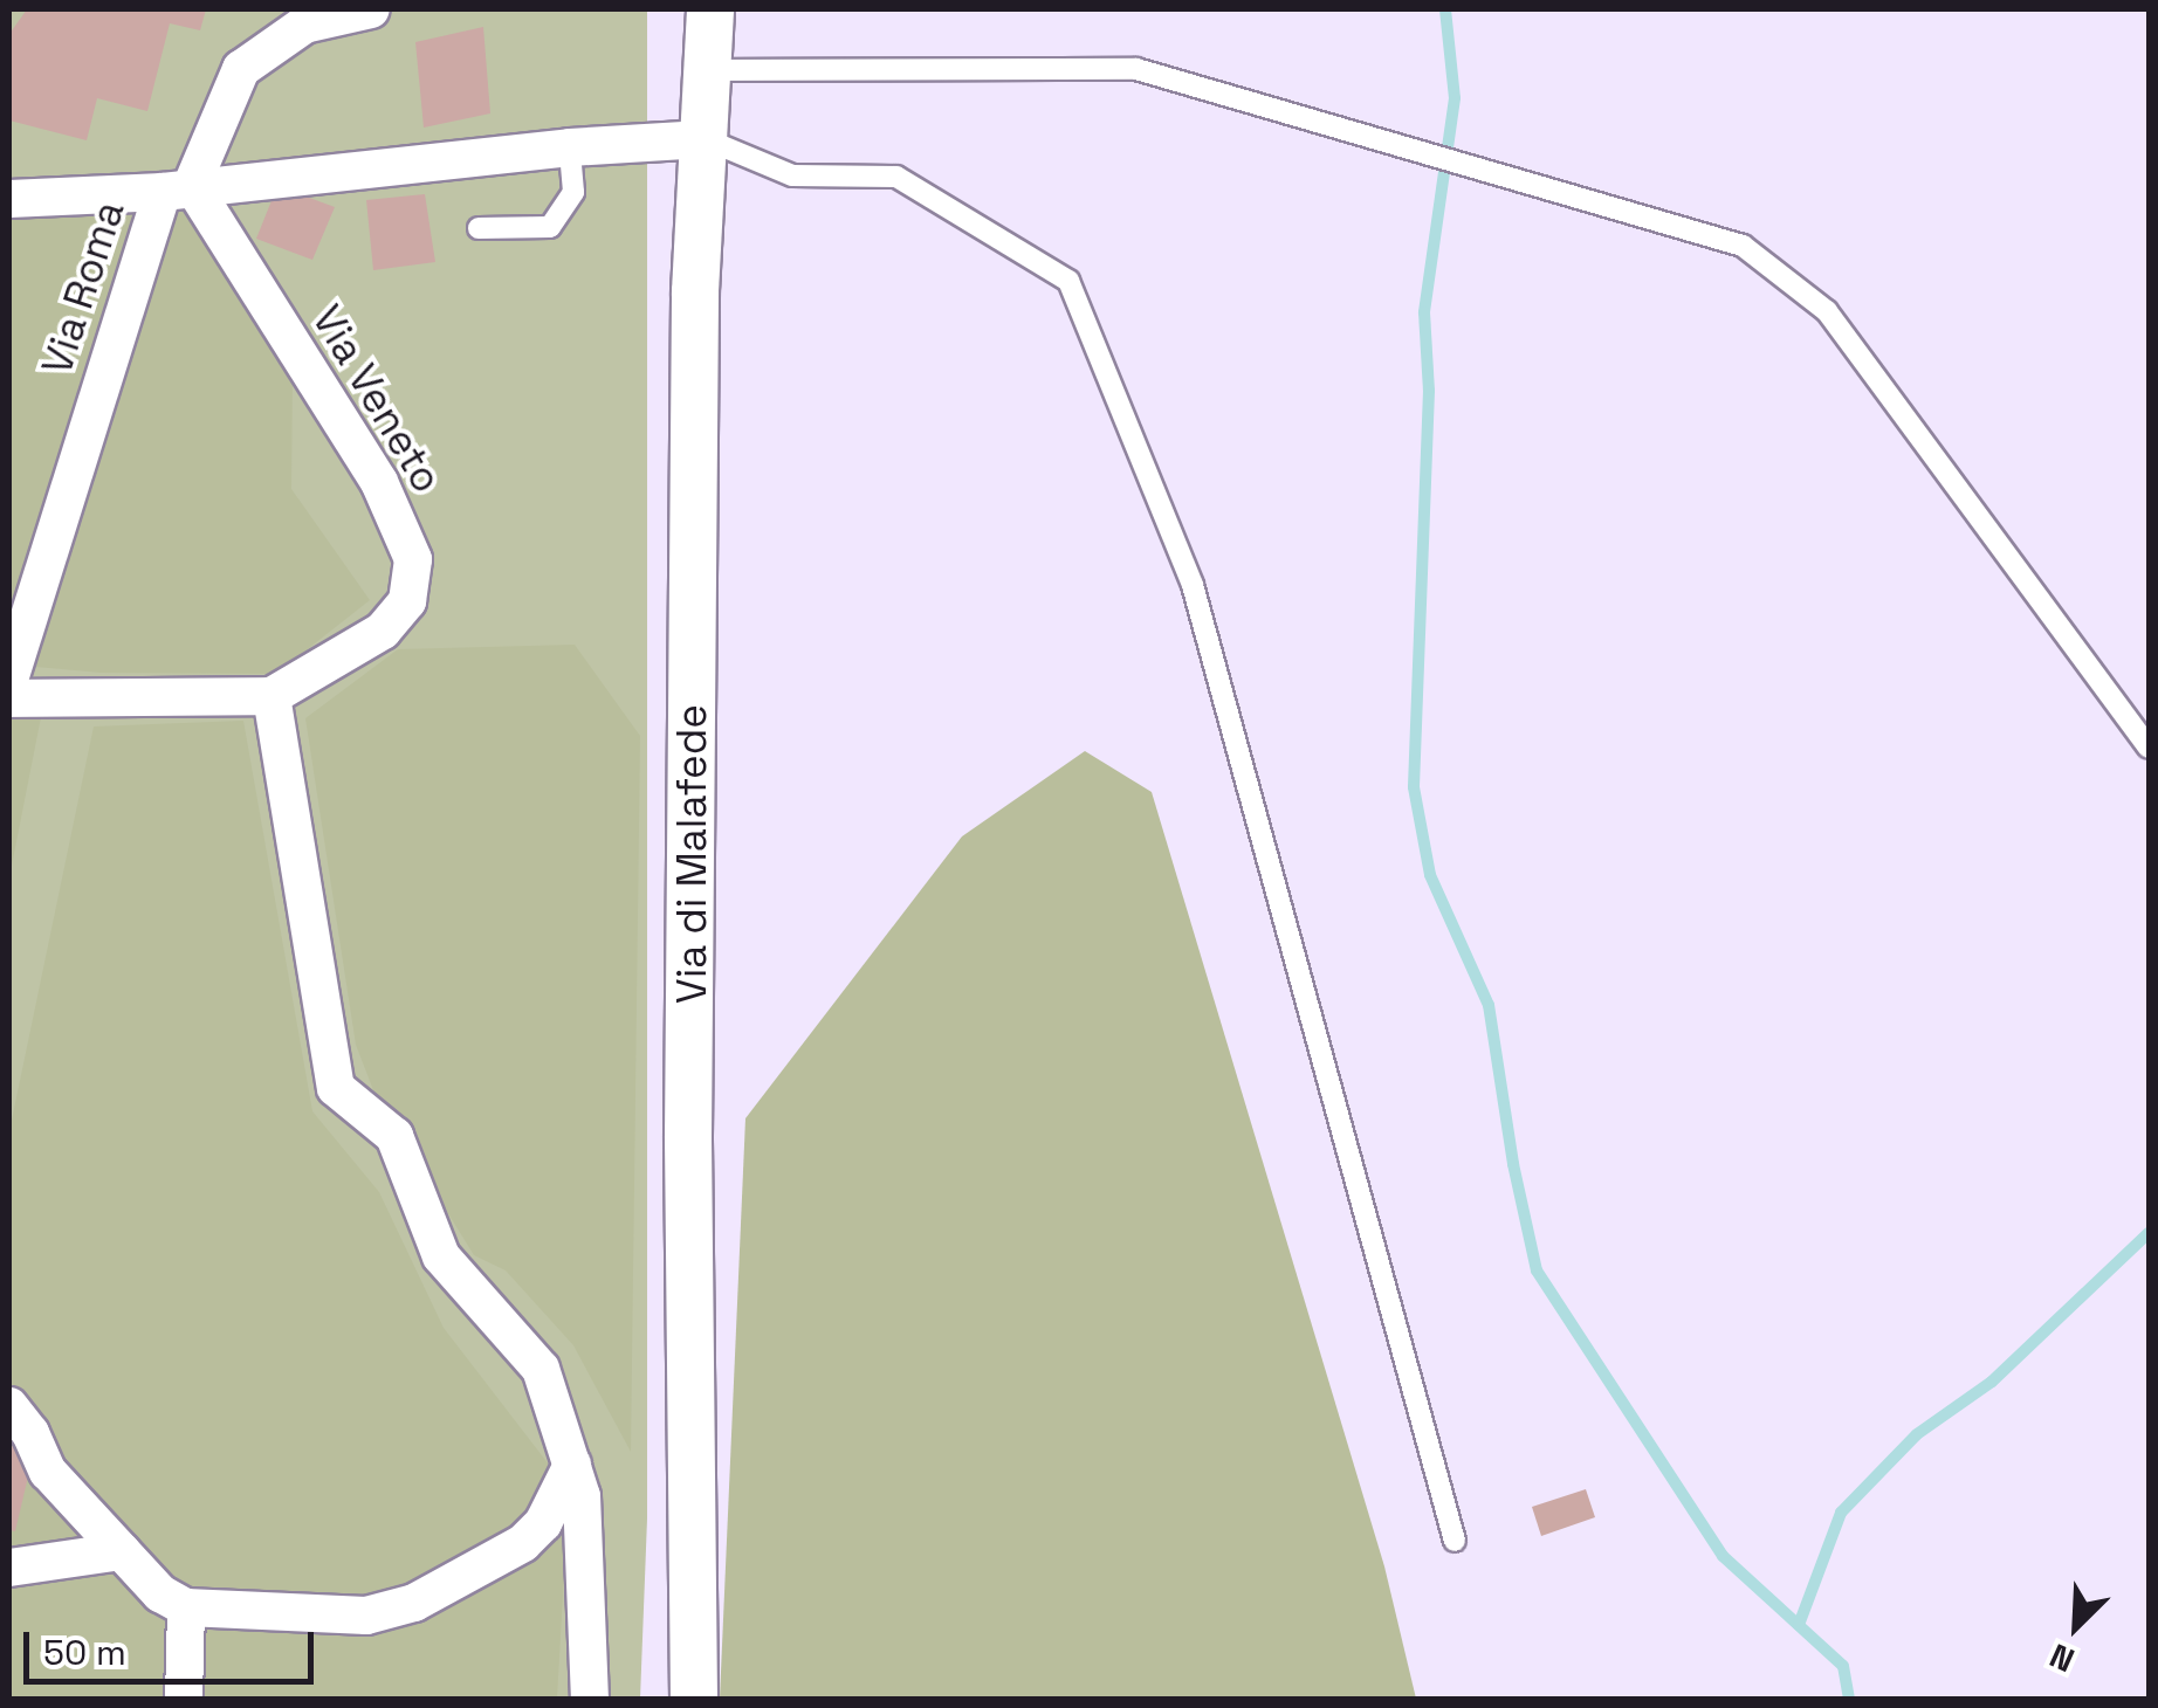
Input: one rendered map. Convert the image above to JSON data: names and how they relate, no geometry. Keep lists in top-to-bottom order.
{
  "streets": {
    "street": ["Via Roma", "Via Veneto", "Via di Malafede"]
  },
  "crossings": [
    ["Via Roma", "Via Veneto"]
  ],
  "scale_bar": "50 m",
  "north": "bottom left"
}
